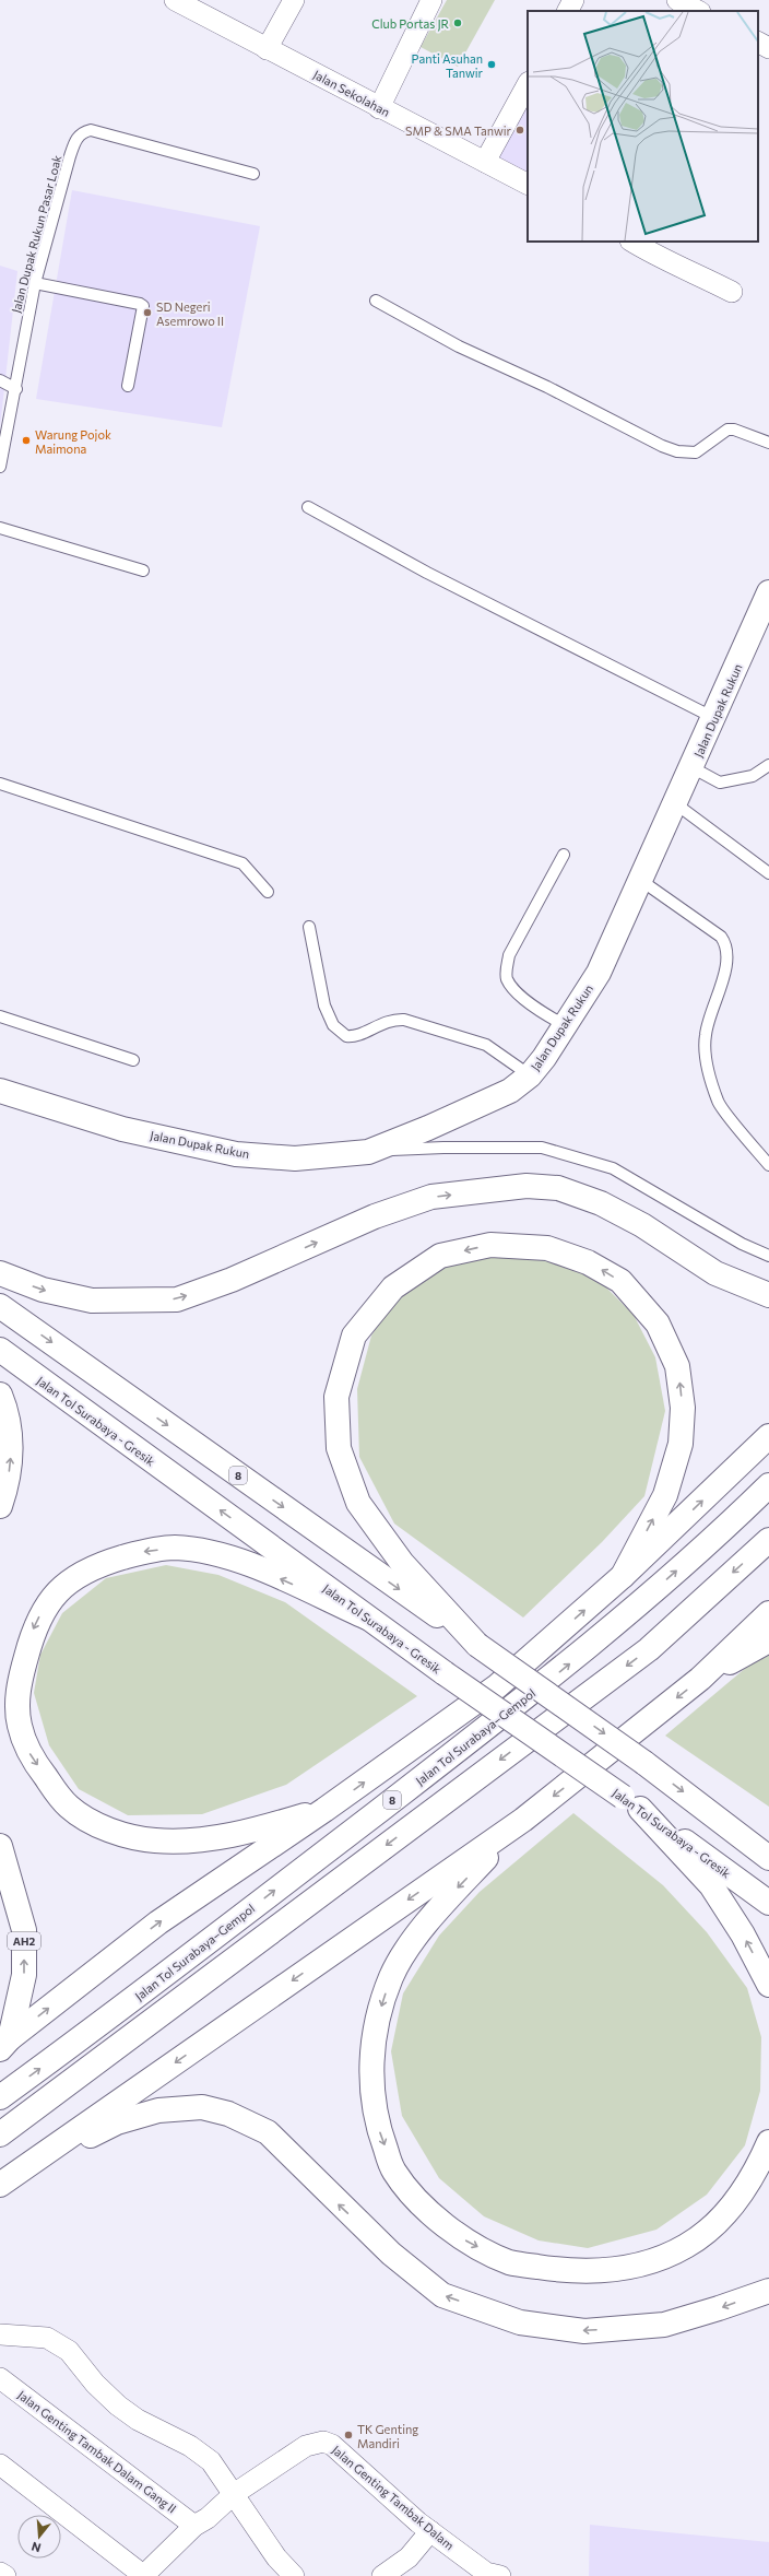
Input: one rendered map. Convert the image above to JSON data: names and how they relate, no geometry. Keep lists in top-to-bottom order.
{
  "streets": {
    "main road": [
      "Jalan Dupak Rukun",
      "Jalan Tol Surabaya - Gresik",
      "8",
      "Jalan Tol Surabaya–Gempol",
      "AH2"
    ],
    "street": ["Jalan Sekolahan", "Jalan Genting Tambak Dalam Gang II", "Jalan Genting Tambak Dalam"],
    "lane": ["Jalan Dupak Rukun Pasar Loak"]
  },
  "crossings": [
    ["Jalan Genting Tambak Dalam Gang II", "Jalan Genting Tambak Dalam"]
  ],
  "places": [
    "Club Portas JR",
    "Panti Asuhan Tanwir",
    "SMP & SMA Tanwir",
    "SD Negeri Asemrowo II",
    "Warung Pojok Maimona",
    "TK Genting Mandiri"
  ],
  "north": "bottom"
}
